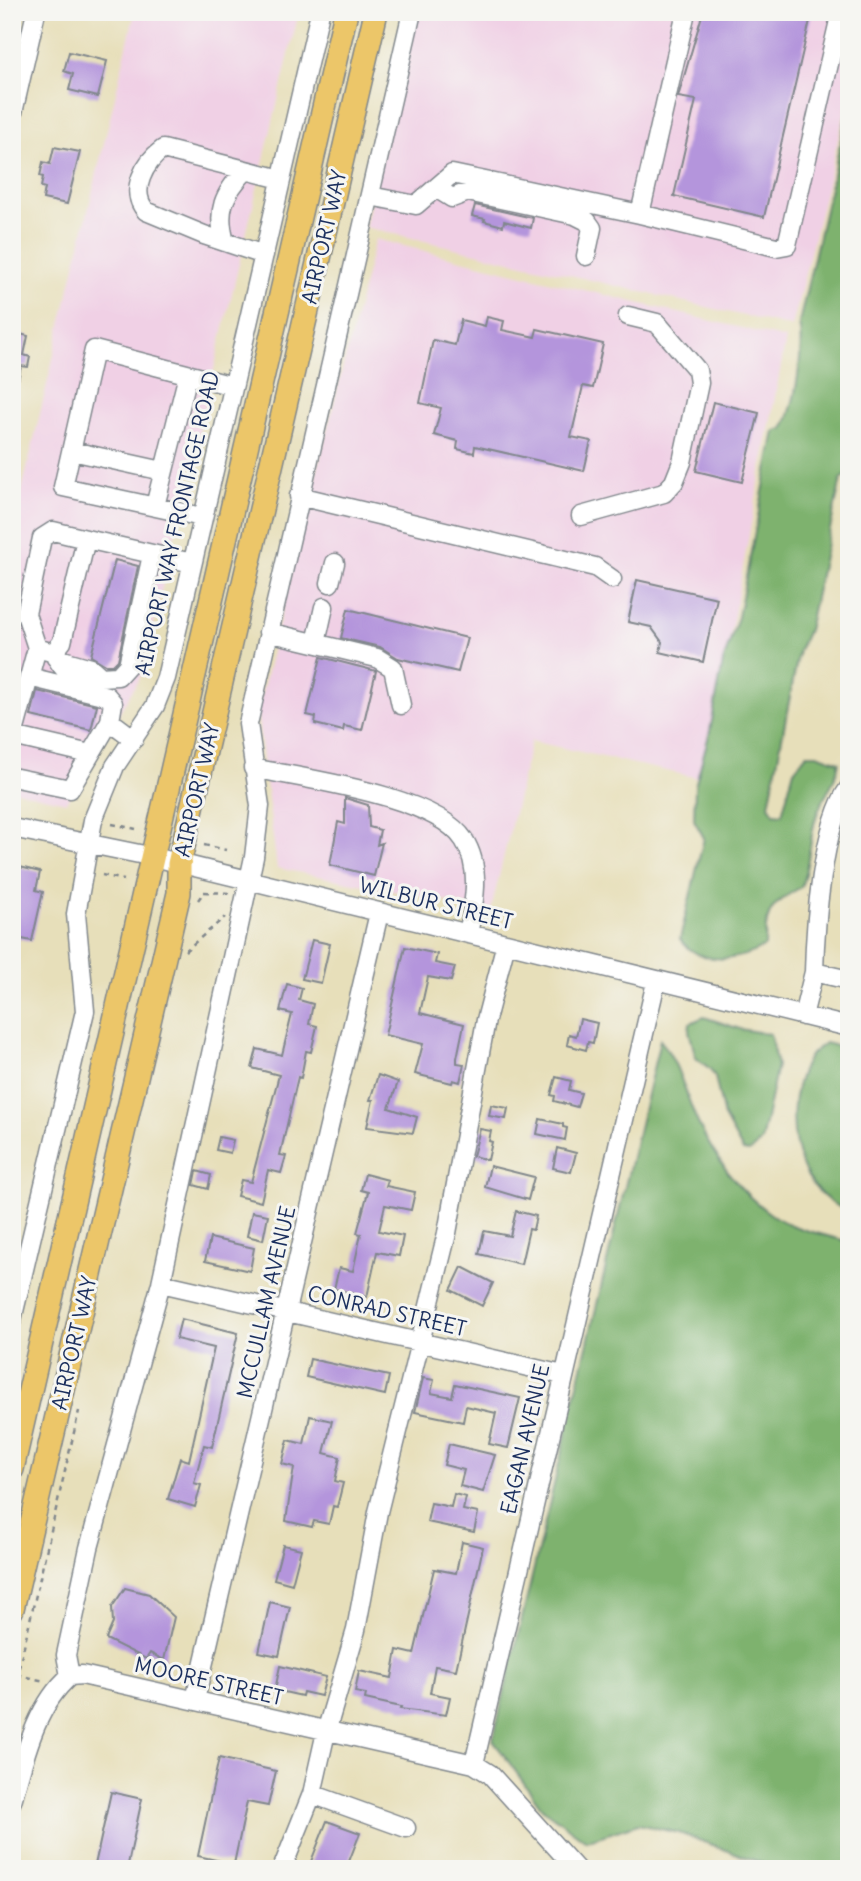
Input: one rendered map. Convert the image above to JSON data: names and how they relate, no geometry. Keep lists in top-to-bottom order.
{
  "streets": {
    "main road": ["AIRPORT WAY"],
    "street": [
      "AIRPORT WAY FRONTAGE ROAD",
      "WILBUR STREET",
      "MCCULLAM AVENUE",
      "CONRAD STREET",
      "EAGAN AVENUE",
      "MOORE STREET"
    ]
  },
  "crossings": [
    ["AIRPORT WAY", "WILBUR STREET"],
    ["AIRPORT WAY FRONTAGE ROAD", "WILBUR STREET"],
    ["WILBUR STREET", "MCCULLAM AVENUE"],
    ["WILBUR STREET", "EAGAN AVENUE"],
    ["MCCULLAM AVENUE", "CONRAD STREET"],
    ["MCCULLAM AVENUE", "MOORE STREET"],
    ["CONRAD STREET", "EAGAN AVENUE"],
    ["EAGAN AVENUE", "MOORE STREET"]
  ]
}
